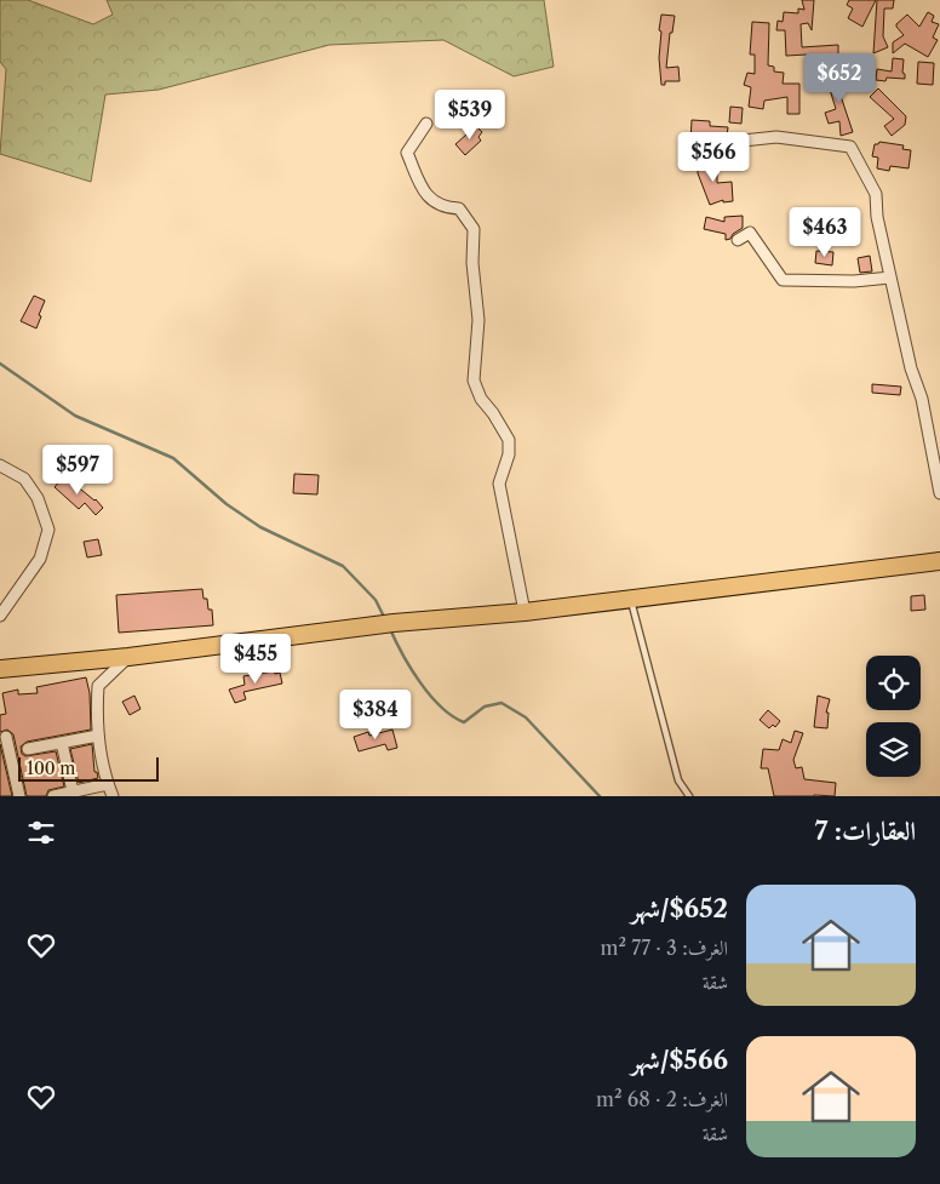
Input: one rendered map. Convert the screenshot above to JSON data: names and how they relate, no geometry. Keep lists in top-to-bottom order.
{
  "scale_bar": "100 m",
  "page": {
    "price": [
      "$652",
      "$539",
      "$566",
      "$463",
      "$597",
      "$455",
      "$384"
    ],
    "scale": "100 m",
    "heading": "العقارات: 7",
    "list": [
      {
        "name": "$652/شهر",
        "note": "الغرف: 3 · 77 m² · شقة"
      },
      {
        "name": "$566/شهر",
        "note": "الغرف: 2 · 68 m² · شقة"
      }
    ]
  }
}
